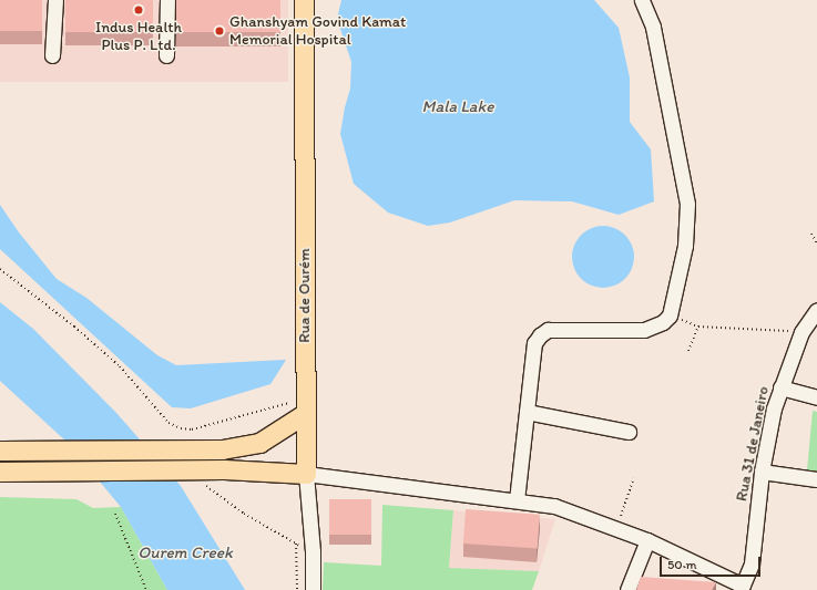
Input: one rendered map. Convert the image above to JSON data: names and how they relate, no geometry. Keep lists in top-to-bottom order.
{
  "streets": {
    "main road": ["Rua de Ourém"],
    "street": ["Rua 31 de Janeiro"]
  },
  "water": ["Mala Lake", "Ourem Creek"],
  "places": ["Indus Health Plus P. Ltd.", "Ghanshyam Govind Kamat Memorial Hospital"],
  "scale_bar": "50 m"
}
